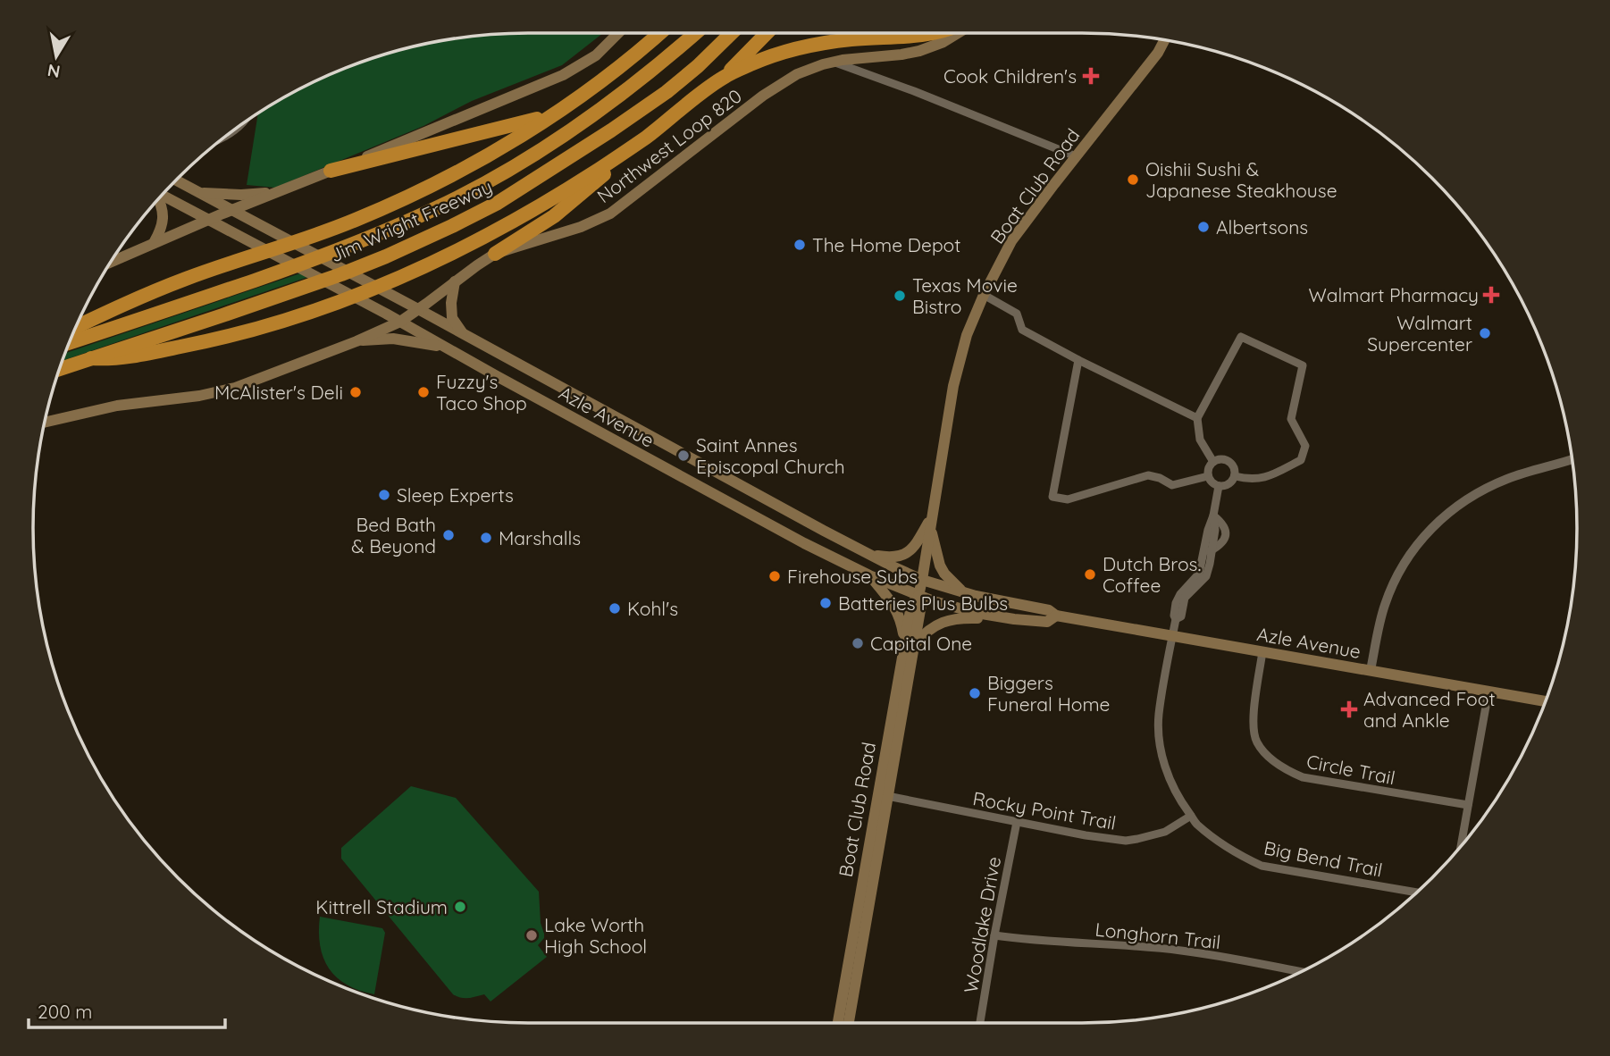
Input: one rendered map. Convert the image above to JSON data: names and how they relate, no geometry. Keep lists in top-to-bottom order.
{
  "streets": {
    "highway": ["Jim Wright Freeway"],
    "main road": ["Northwest Loop 820", "Boat Club Road", "Azle Avenue"],
    "street": [
      "Circle Trail",
      "Rocky Point Trail",
      "Big Bend Trail",
      "Woodlake Drive",
      "Longhorn Trail"
    ]
  },
  "crossings": [
    ["Northwest Loop 820", "Azle Avenue"],
    ["Boat Club Road", "Azle Avenue"],
    ["Boat Club Road", "Rocky Point Trail"],
    ["Azle Avenue", "Circle Trail"],
    ["Azle Avenue", "Big Bend Trail"],
    ["Rocky Point Trail", "Big Bend Trail"],
    ["Rocky Point Trail", "Woodlake Drive"],
    ["Woodlake Drive", "Longhorn Trail"]
  ],
  "places": {
    "health": ["Cook Children's", "Walmart Pharmacy", "Advanced Foot and Ankle"],
    "other": [
      "Oishii Sushi & Japanese Steakhouse",
      "Albertsons",
      "The Home Depot",
      "Texas Movie Bistro",
      "Walmart Supercenter",
      "McAlister's Deli",
      "Fuzzy's Taco Shop",
      "Saint Annes Episcopal Church",
      "Sleep Experts",
      "Bed Bath & Beyond",
      "Marshalls",
      "Dutch Bros. Coffee",
      "Firehouse Subs",
      "Batteries Plus Bulbs",
      "Kohl's",
      "Capital One",
      "Biggers Funeral Home",
      "Kittrell Stadium",
      "Lake Worth High School"
    ]
  },
  "scale_bar": "200 m",
  "north": "bottom"
}
